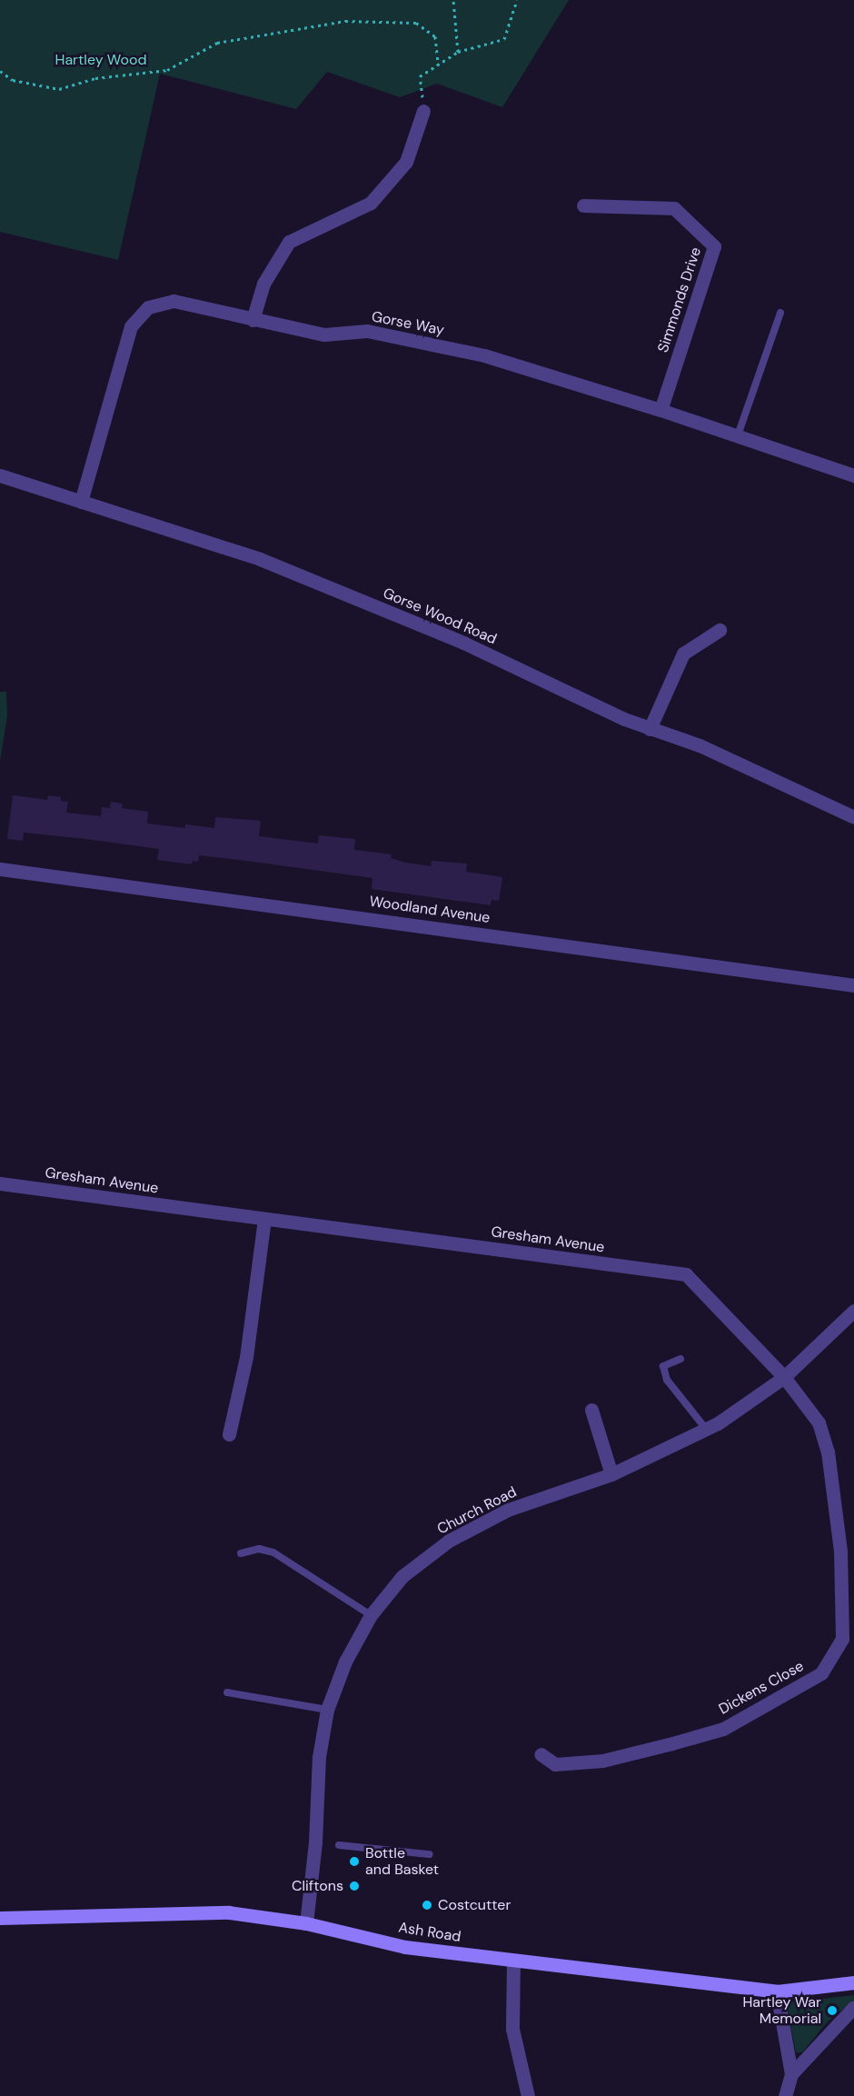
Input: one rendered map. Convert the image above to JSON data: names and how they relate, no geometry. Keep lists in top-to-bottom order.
{
  "streets": {
    "street": [
      "Simmonds Drive",
      "Gorse Way",
      "Gorse Wood Road",
      "Woodland Avenue",
      "Gresham Avenue",
      "Church Road",
      "Dickens Close",
      "Ash Road"
    ]
  },
  "crossings": [
    ["Simmonds Drive", "Gorse Way"],
    ["Gorse Way", "Gorse Wood Road"],
    ["Gresham Avenue", "Church Road"],
    ["Gresham Avenue", "Dickens Close"],
    ["Church Road", "Dickens Close"],
    ["Church Road", "Ash Road"]
  ],
  "parks": ["Hartley Wood"],
  "places": [
    "Bottle and Basket",
    "Cliftons",
    "Costcutter",
    "Hartley War Memorial"
  ]
}
